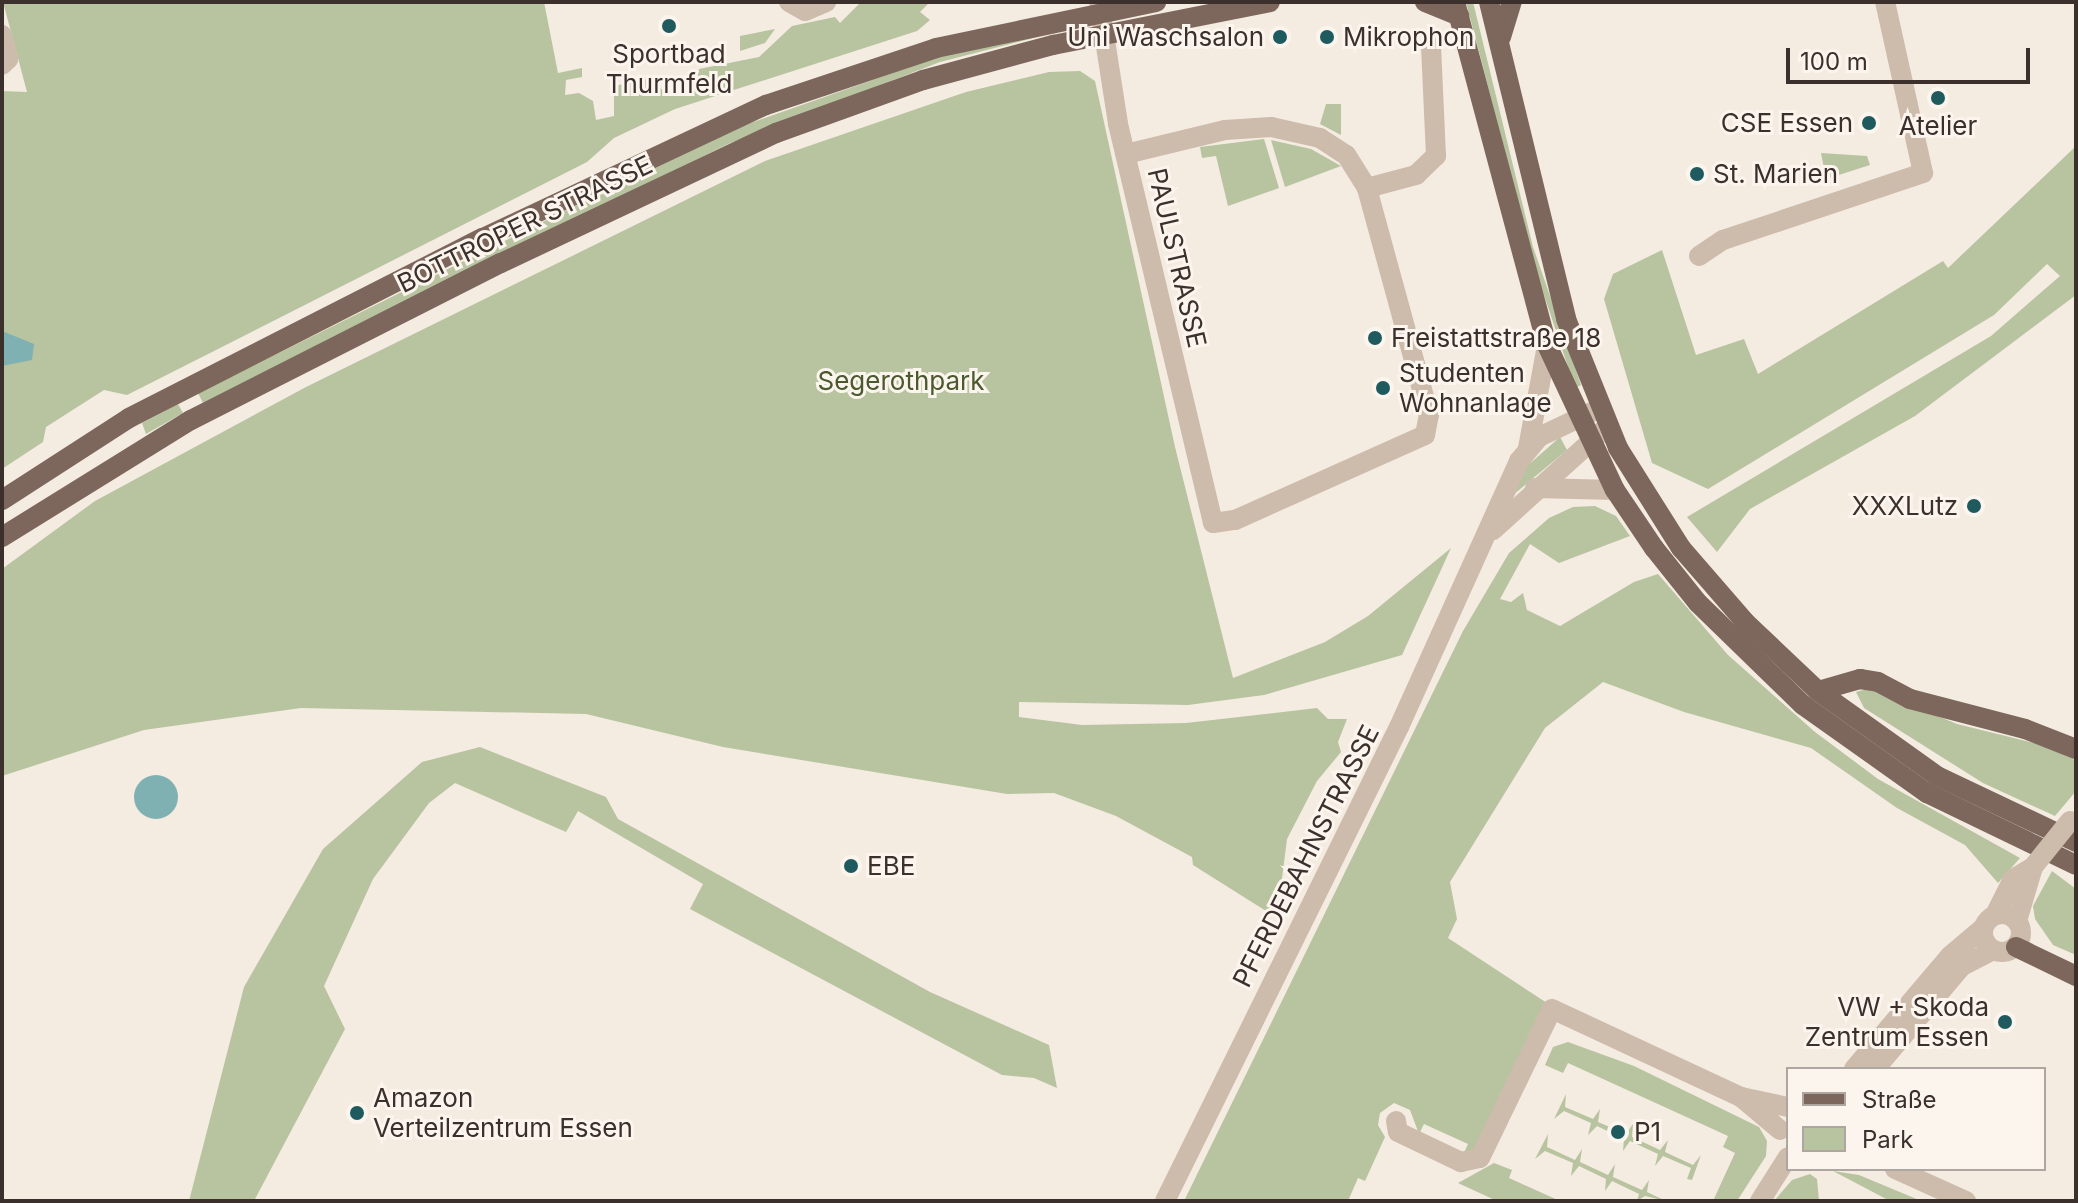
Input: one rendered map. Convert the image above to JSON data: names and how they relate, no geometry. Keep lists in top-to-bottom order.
{
  "streets": {
    "main road": ["BOTTROPER STRASSE"],
    "street": ["PAULSTRASSE", "PFERDEBAHNSTRASSE"]
  },
  "crossings": [
    ["BOTTROPER STRASSE", "PAULSTRASSE"]
  ],
  "parks": ["Segerothpark"],
  "places": [
    "Sportbad Thurmfeld",
    "Uni Waschsalon",
    "Mikrophon",
    "Atelier",
    "CSE Essen",
    "St. Marien",
    "Freistattstraße 18",
    "Studenten Wohnanlage",
    "XXXLutz",
    "EBE",
    "VW + Skoda Zentrum Essen",
    "Amazon Verteilzentrum Essen",
    "P1"
  ],
  "legend": ["Straße", "Park"],
  "scale_bar": "100 m"
}
